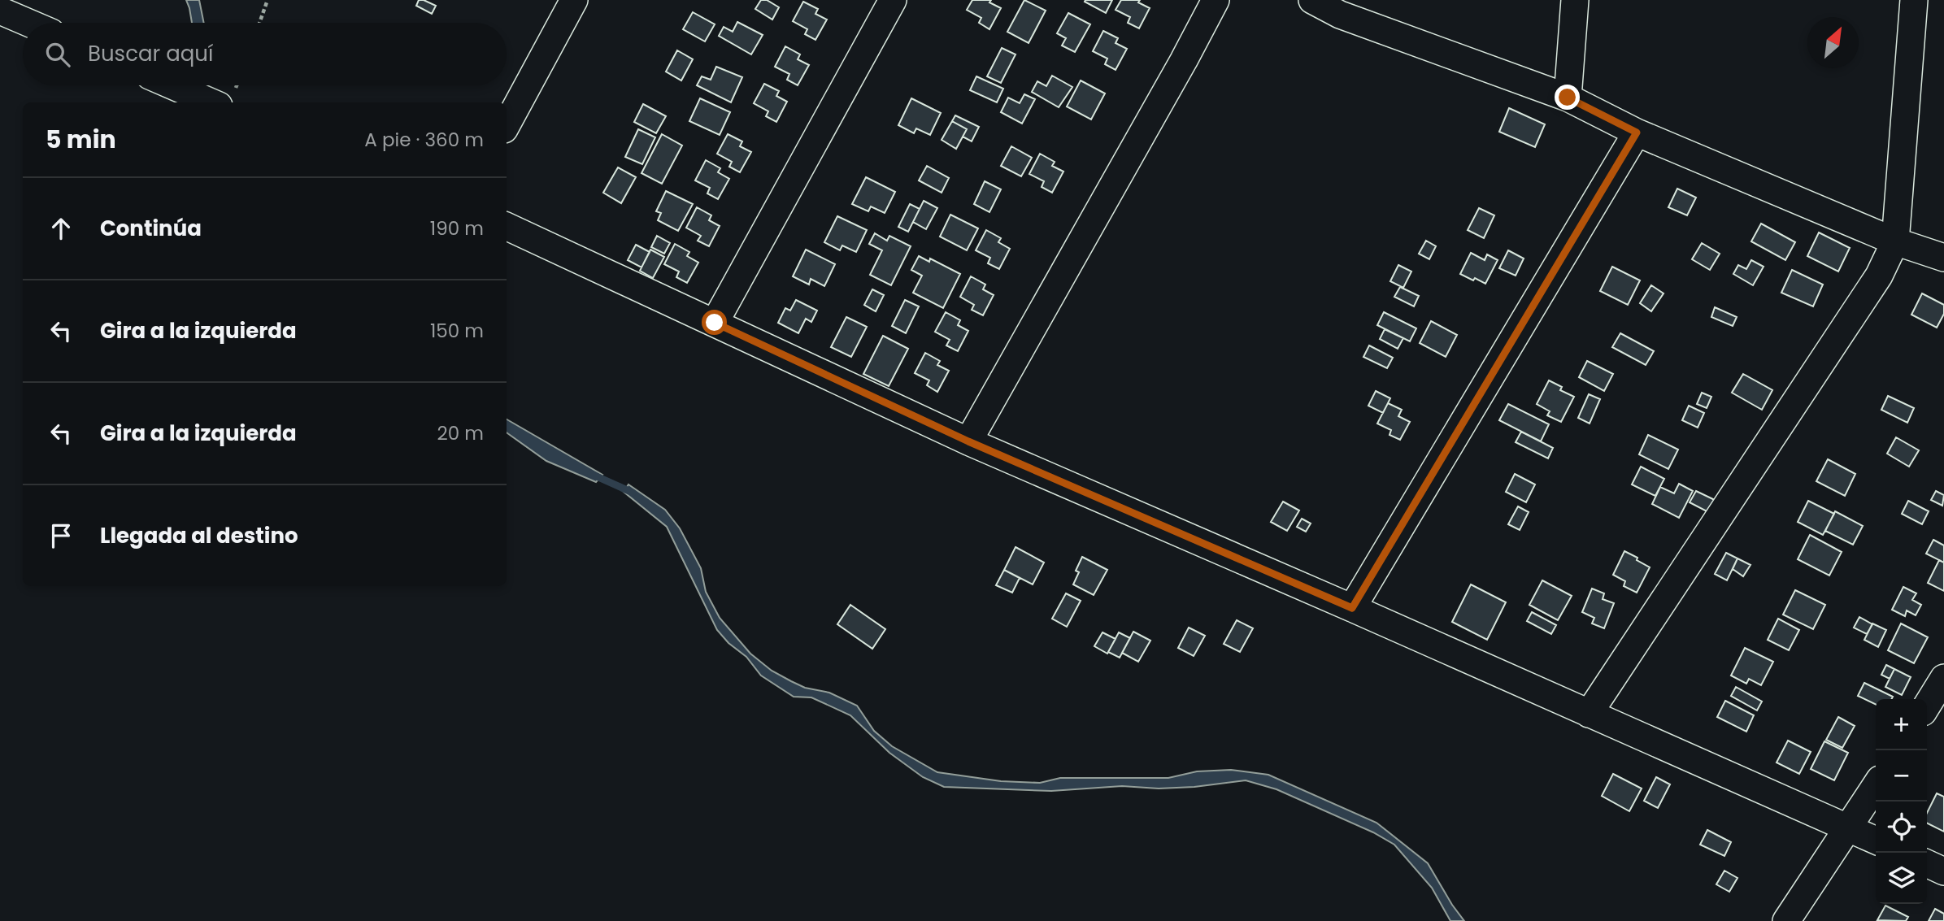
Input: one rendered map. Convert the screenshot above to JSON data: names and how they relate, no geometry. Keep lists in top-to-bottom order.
{
  "north": "top right",
  "page": {
    "search": "Buscar aquí",
    "heading": ["5 min", "A pie · 360 m"],
    "list": [
      ["Continúa", "190 m"],
      ["Gira a la izquierda", "150 m"],
      ["Gira a la izquierda", "20 m"],
      "Llegada al destino"
    ],
    "map_buttons": ["+", "−"]
  }
}
